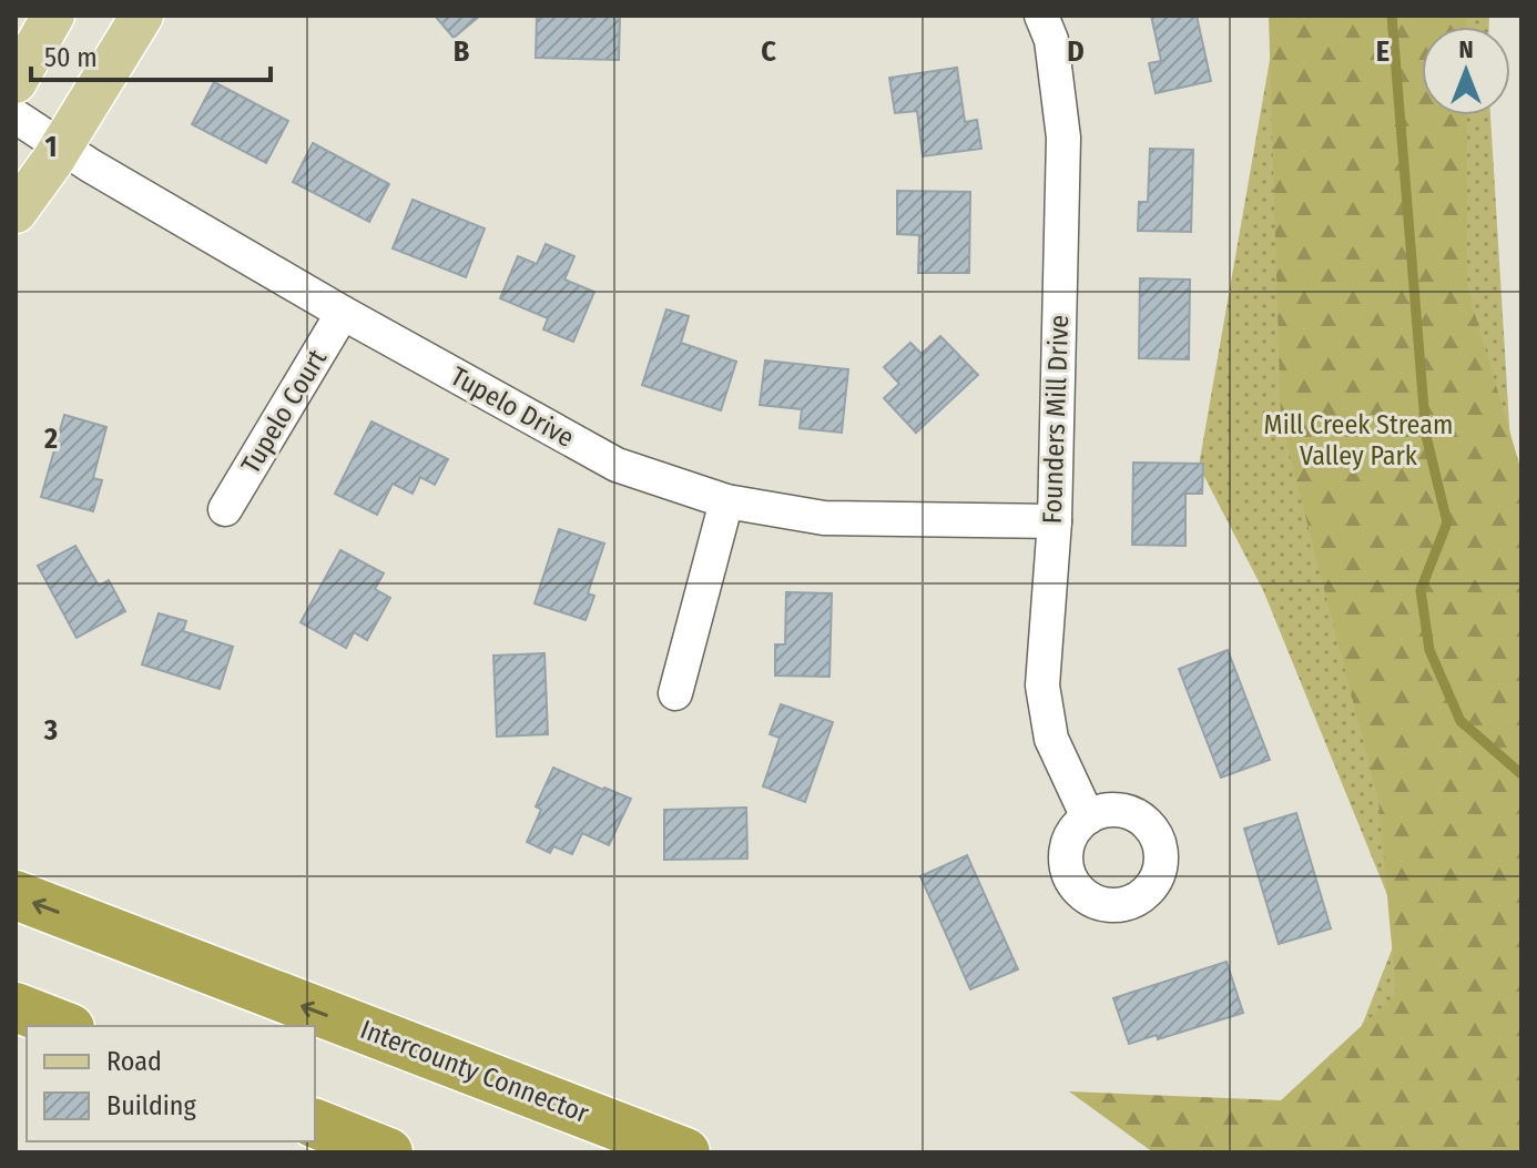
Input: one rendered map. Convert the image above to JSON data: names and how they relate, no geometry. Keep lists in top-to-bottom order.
{
  "streets": {
    "highway": ["Intercounty Connector"],
    "street": ["Tupelo Drive", "Tupelo Court", "Founders Mill Drive"]
  },
  "crossings": [
    ["Tupelo Drive", "Tupelo Court"],
    ["Tupelo Drive", "Founders Mill Drive"]
  ],
  "one_way": ["Intercounty Connector"],
  "parks": ["Mill Creek Stream Valley Park"],
  "legend": ["Road", "Building"],
  "scale_bar": "50 m",
  "north": "top",
  "grid": {
    "columns": [
      "B",
      "C",
      "D",
      "E"
    ],
    "rows": ["1", "2", "3"]
  }
}
